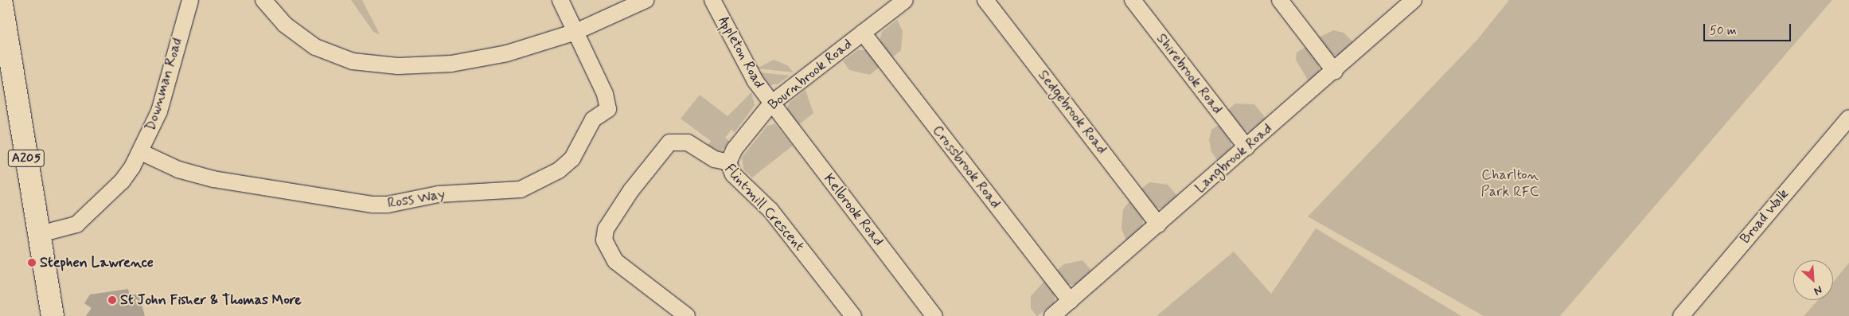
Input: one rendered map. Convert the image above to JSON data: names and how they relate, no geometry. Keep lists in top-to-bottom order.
{
  "streets": {
    "highway": ["A205"],
    "street": [
      "Appleton Road",
      "Shirebrook Road",
      "Bournbrook Road",
      "Downman Road",
      "Sedgebrook Road",
      "Langbrook Road",
      "Crossbrook Road",
      "Ross Way",
      "Flintmill Crescent",
      "Kelbrook Road",
      "Broad Walk"
    ]
  },
  "crossings": [
    ["Appleton Road", "Bournbrook Road"],
    ["Appleton Road", "Kelbrook Road"],
    ["Shirebrook Road", "Langbrook Road"],
    ["Bournbrook Road", "Crossbrook Road"],
    ["Bournbrook Road", "Flintmill Crescent"],
    ["Bournbrook Road", "Kelbrook Road"],
    ["Downman Road", "A205"],
    ["Downman Road", "Ross Way"],
    ["Sedgebrook Road", "Langbrook Road"],
    ["Langbrook Road", "Crossbrook Road"]
  ],
  "parks": ["Charlton Park RFC"],
  "places": ["Stephen Lawrence", "St John Fisher & Thomas More"],
  "scale_bar": "50 m",
  "north": "bottom right"
}
